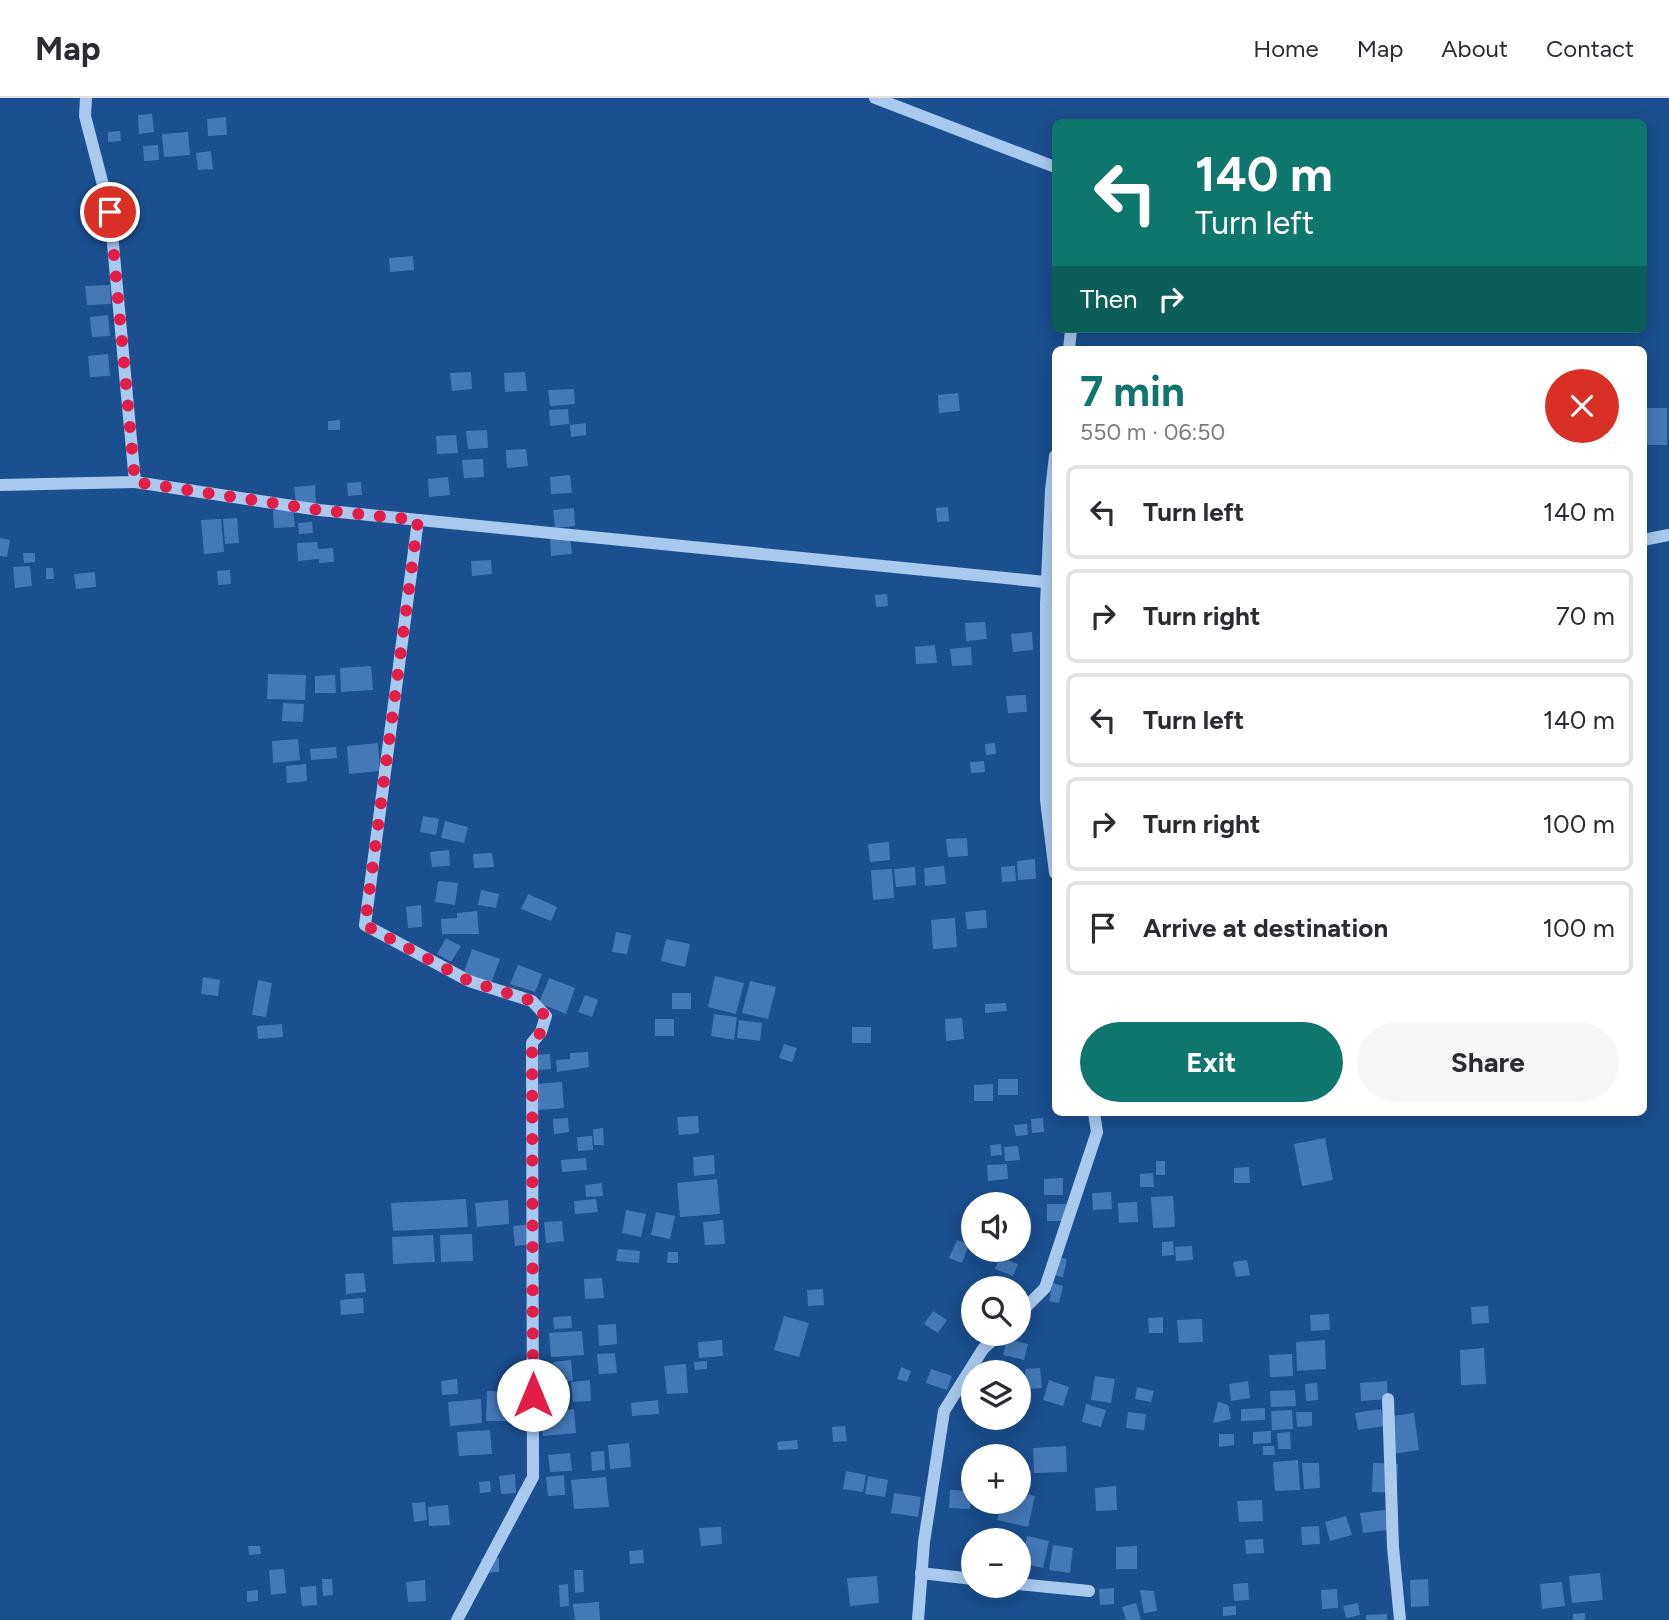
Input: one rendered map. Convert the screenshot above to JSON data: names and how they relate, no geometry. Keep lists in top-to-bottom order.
{
  "page": {
    "header": "Map",
    "nav": [
      "Home",
      "Map",
      "About",
      "Contact"
    ],
    "turn": ["140 m", "Turn left"],
    "then": "Then",
    "heading": ["7 min", "550 m · 06:50"],
    "list": [
      {
        "name": "Turn left",
        "value": "140 m"
      },
      {
        "name": "Turn right",
        "value": "70 m"
      },
      {
        "name": "Turn left",
        "value": "140 m"
      },
      {
        "name": "Turn right",
        "value": "100 m"
      },
      {
        "name": "Arrive at destination",
        "value": "100 m"
      }
    ],
    "buttons": ["Exit", "Share"],
    "map_buttons": ["+", "−"]
  }
}
